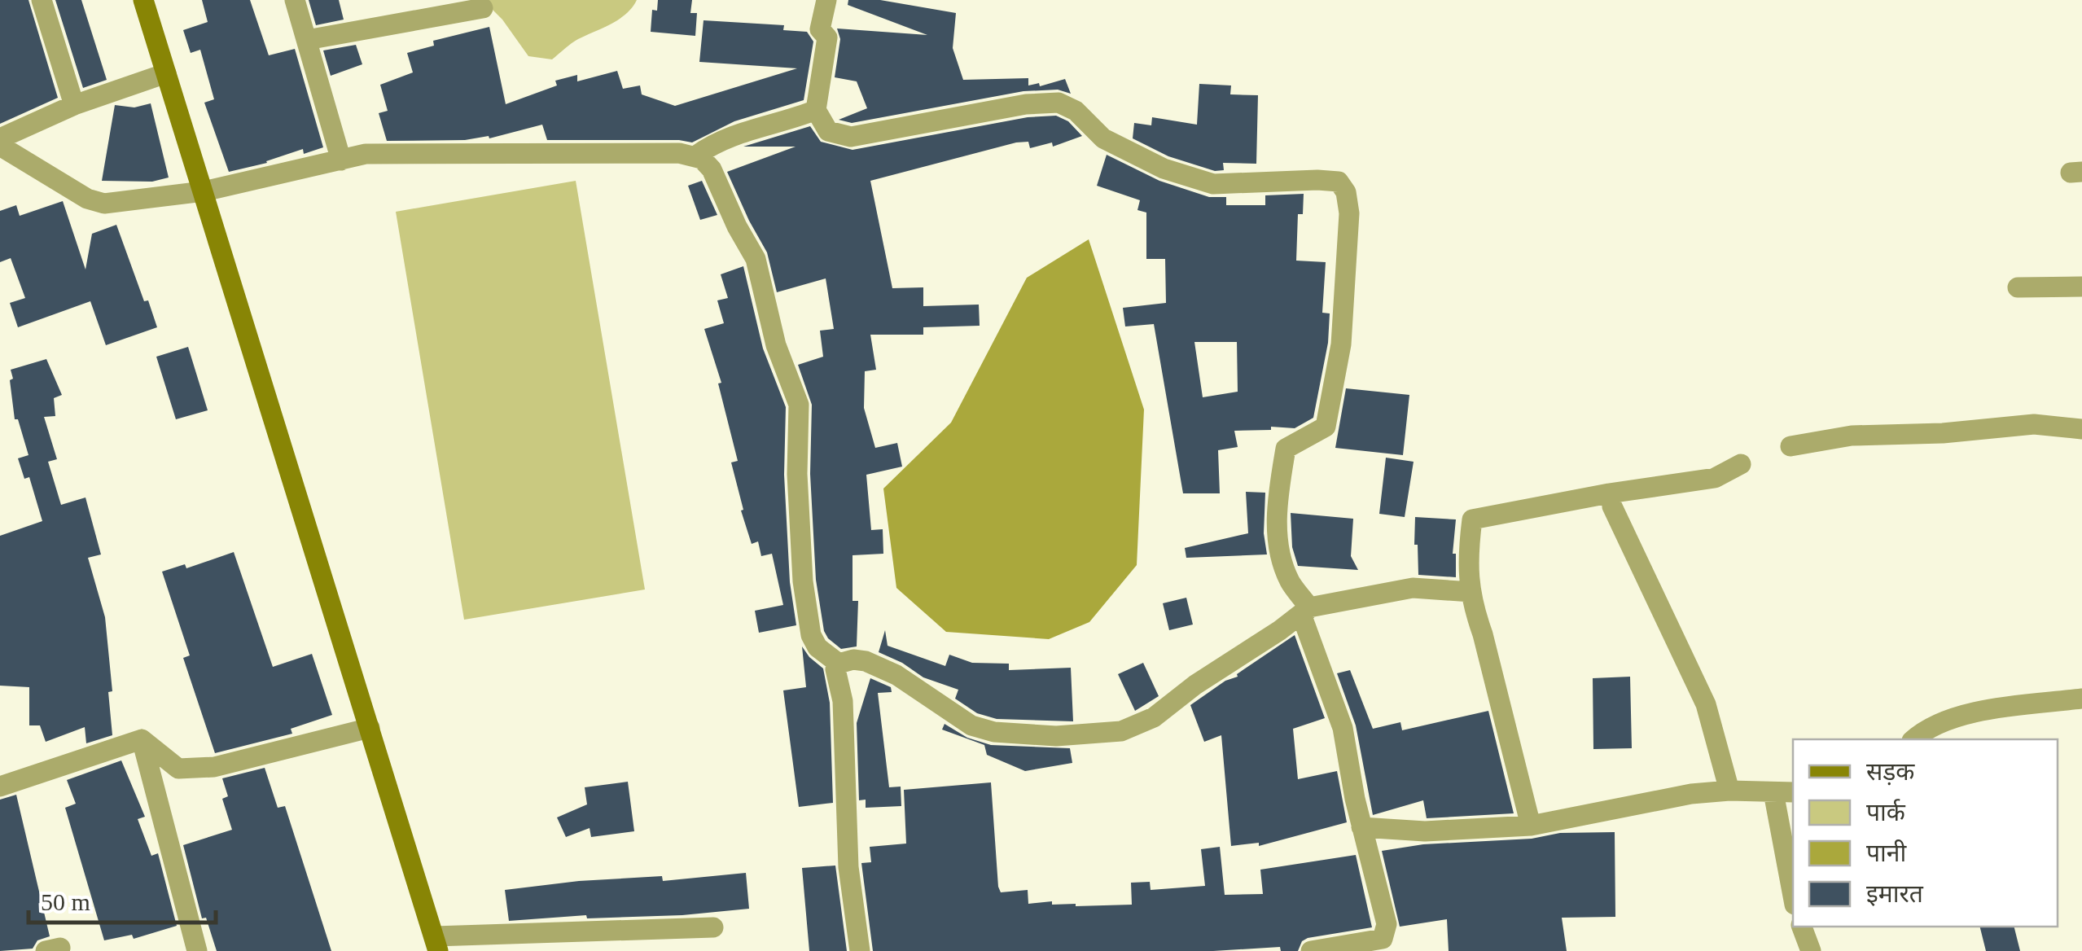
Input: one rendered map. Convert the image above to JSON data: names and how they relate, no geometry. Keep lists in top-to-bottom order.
{
  "legend": [
    "सड़क",
    "पार्क",
    "पानी",
    "इमारत"
  ],
  "scale_bar": "50 m"
}
